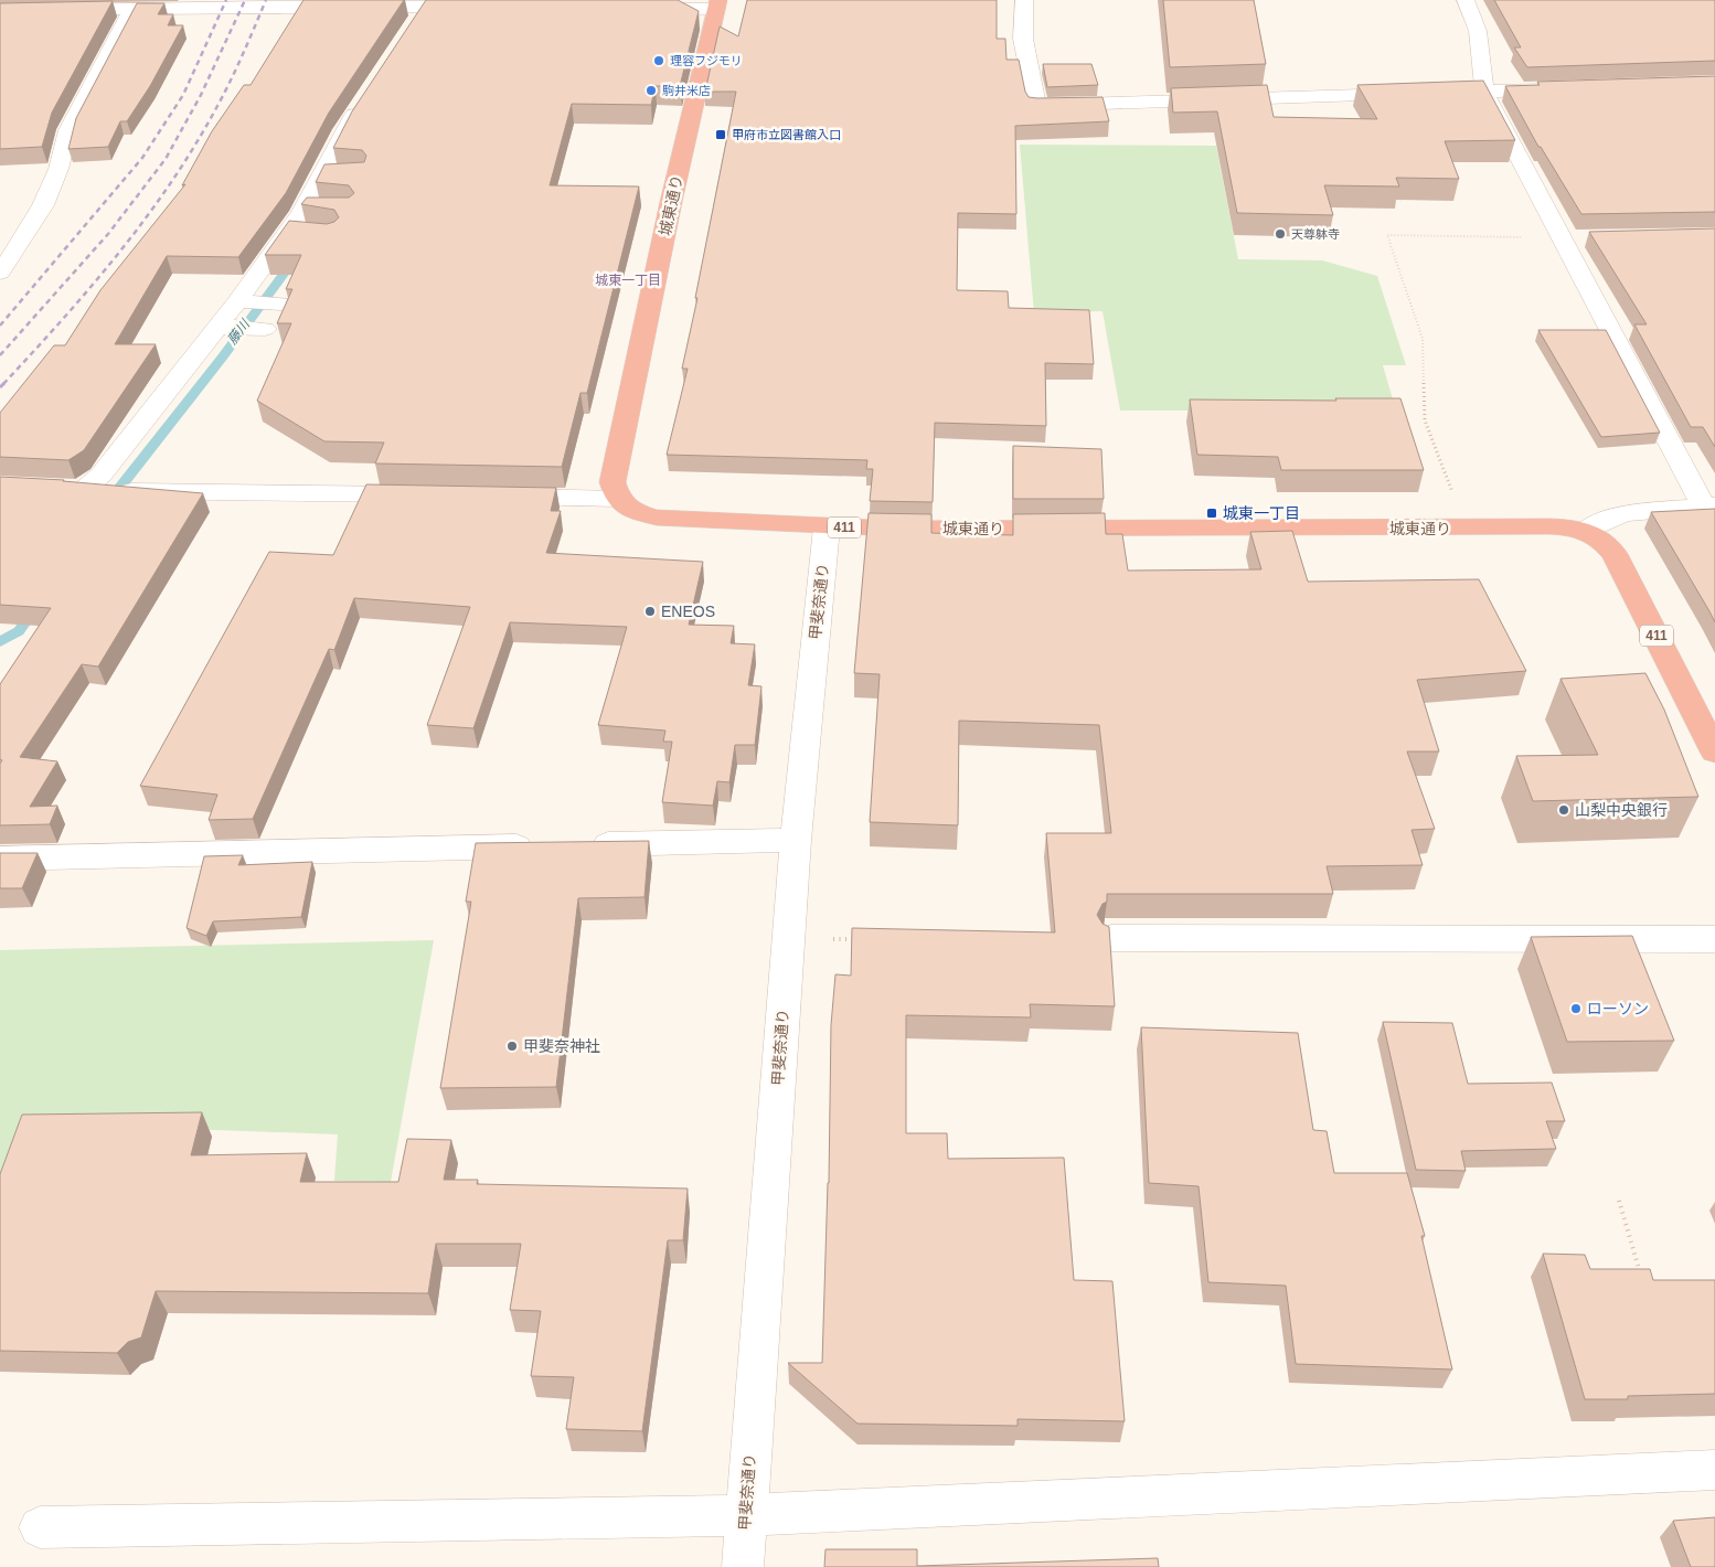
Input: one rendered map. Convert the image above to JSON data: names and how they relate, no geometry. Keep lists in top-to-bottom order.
{
  "streets": {
    "highway": ["城東通り", "411"],
    "street": ["甲斐奈通り"]
  },
  "crossings": [
    ["城東通り", "411"],
    ["城東通り", "甲斐奈通り"]
  ],
  "districts": ["城東一丁目"],
  "water": ["藤川"],
  "places": {
    "other": [
      "理容フジモリ",
      "駒井米店",
      "天尊躰寺",
      "ENEOS",
      "山梨中央銀行",
      "ローソン",
      "甲斐奈神社"
    ],
    "transit": ["甲府市立図書館入口", "城東一丁目"]
  }
}
